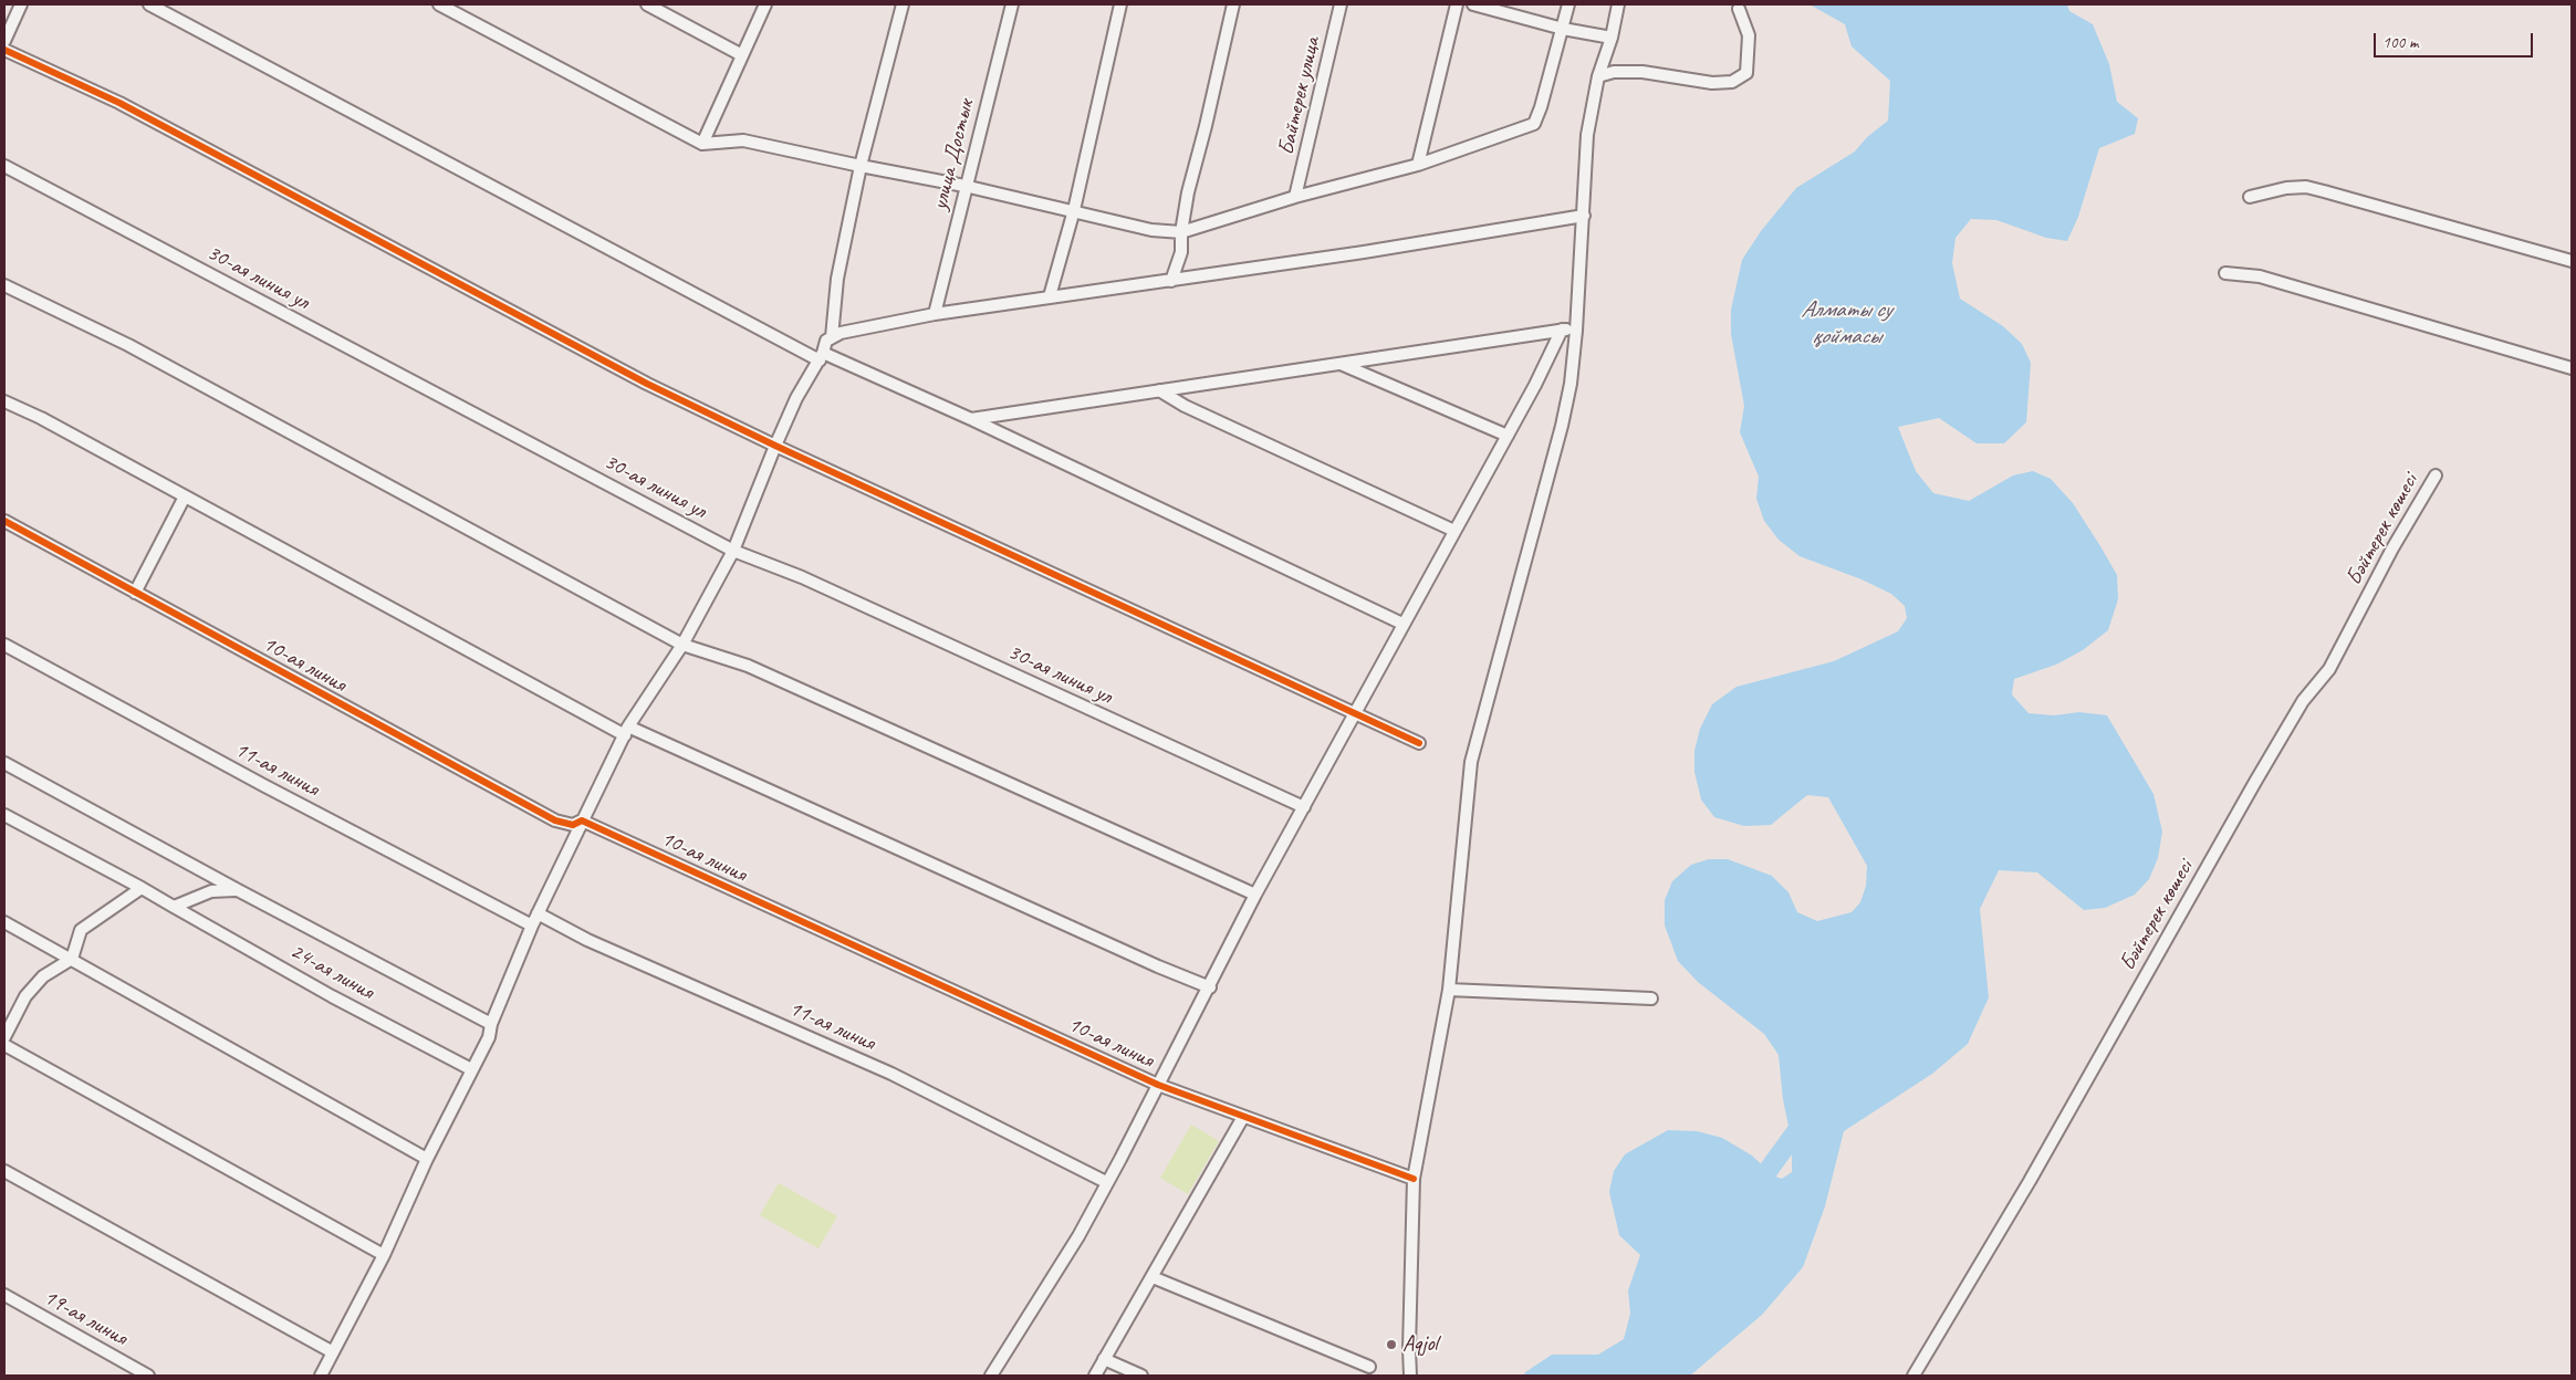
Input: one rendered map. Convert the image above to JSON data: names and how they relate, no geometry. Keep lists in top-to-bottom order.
{
  "streets": {
    "street": [
      "Байтерек улица",
      "улица Достык",
      "30-ая линия ул",
      "Бәйтерек көшесі",
      "10-ая линия",
      "11-ая линия",
      "24-ая линия",
      "19-ая линия"
    ]
  },
  "water": ["Алматы су қоймасы"],
  "places": ["Aqjol"],
  "scale_bar": "100 m"
}
